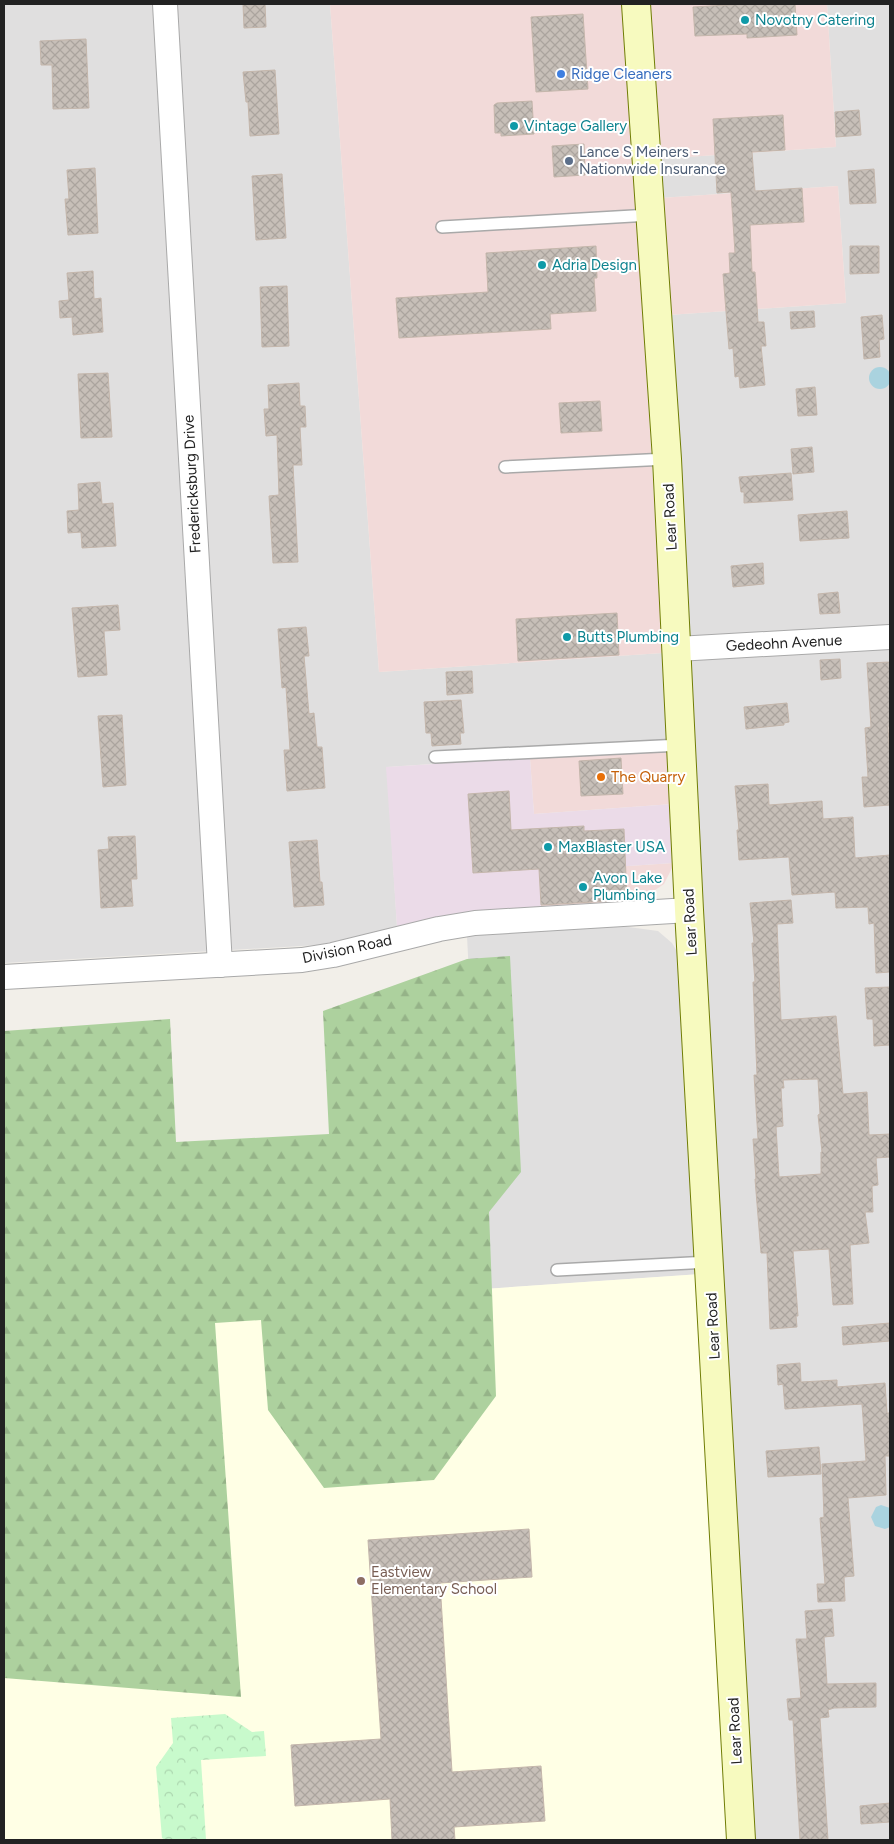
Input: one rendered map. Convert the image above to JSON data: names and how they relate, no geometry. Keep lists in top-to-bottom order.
{
  "streets": {
    "street": [
      "Fredericksburg Drive",
      "Lear Road",
      "Gedeohn Avenue",
      "Division Road"
    ]
  },
  "crossings": [
    ["Fredericksburg Drive", "Division Road"],
    ["Lear Road", "Gedeohn Avenue"],
    ["Lear Road", "Division Road"]
  ],
  "places": [
    "Novotny Catering",
    "Ridge Cleaners",
    "Vintage Gallery",
    "Lance S Meiners - Nationwide Insurance",
    "Adria Design",
    "Butts Plumbing",
    "The Quarry",
    "MaxBlaster USA",
    "Avon Lake Plumbing",
    "Eastview Elementary School"
  ]
}
